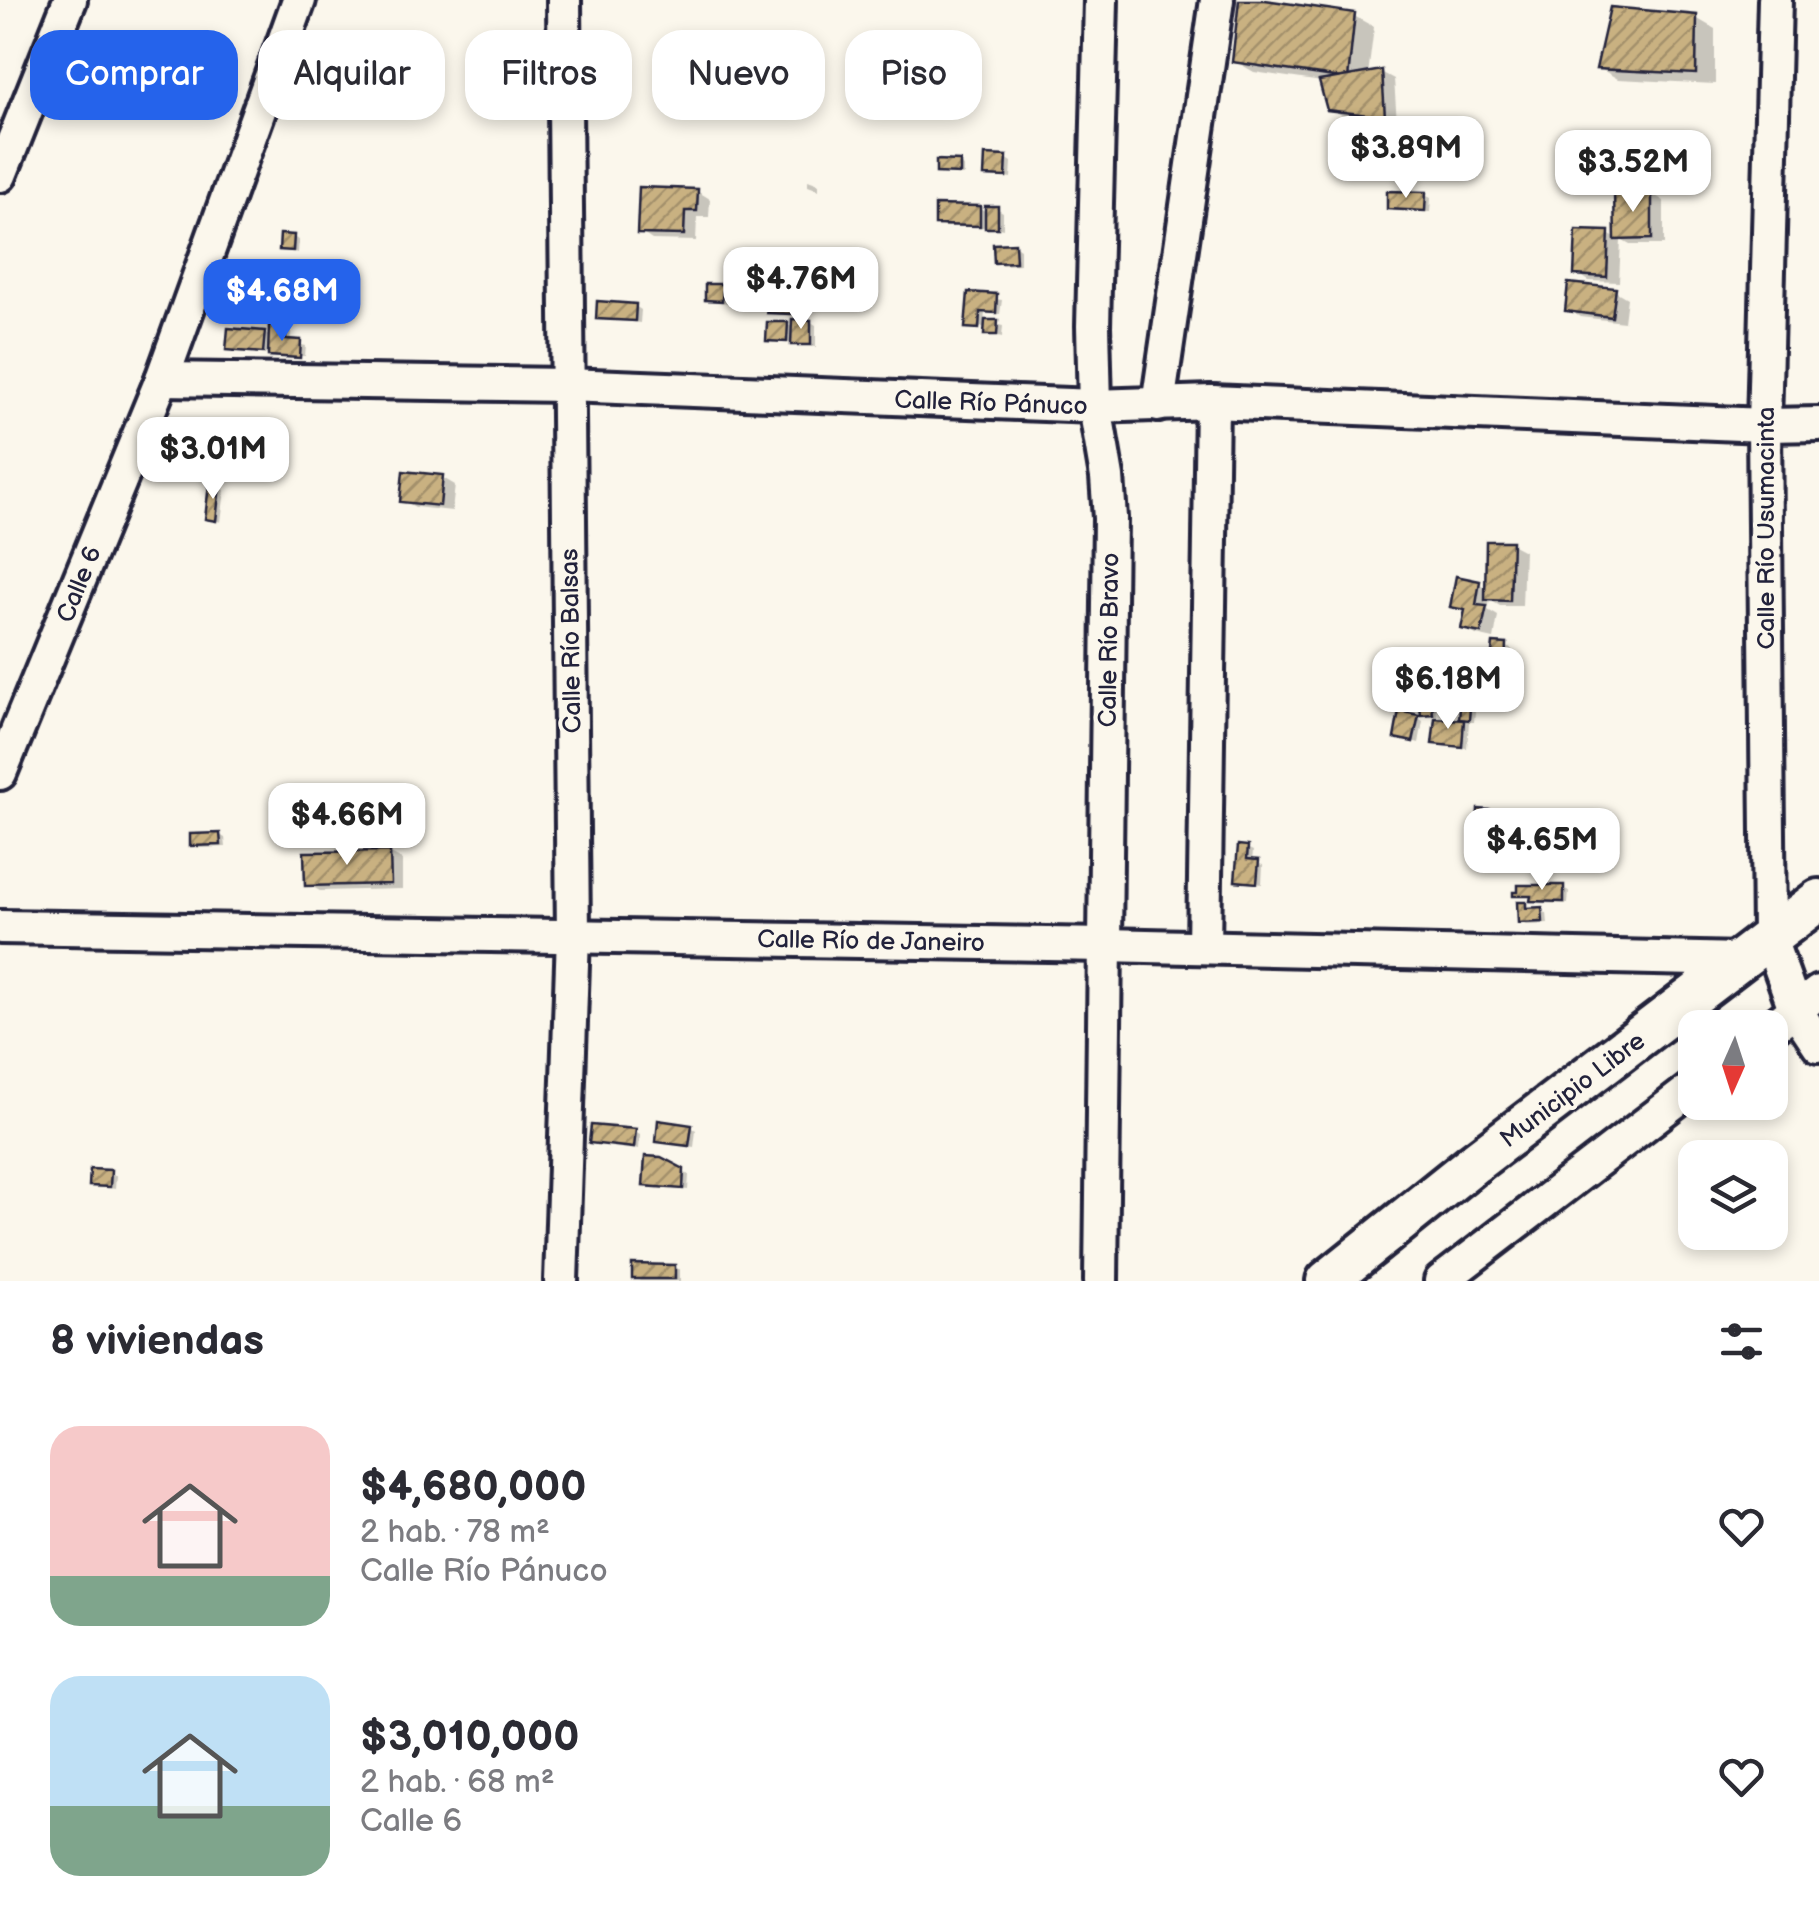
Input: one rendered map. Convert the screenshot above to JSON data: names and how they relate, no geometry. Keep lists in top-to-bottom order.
{
  "streets": {
    "street": [
      "Calle Río Pánuco",
      "Calle Río Usumacinta",
      "Calle 6",
      "Calle Río Bravo",
      "Calle Río Balsas",
      "Calle Río de Janeiro",
      "Municipio Libre"
    ]
  },
  "crossings": [
    ["Calle Río Pánuco", "Calle Río Usumacinta"],
    ["Calle Río Pánuco", "Calle 6"],
    ["Calle Río Pánuco", "Calle Río Bravo"],
    ["Calle Río Pánuco", "Calle Río Balsas"],
    ["Calle Río Usumacinta", "Calle Río de Janeiro"],
    ["Calle Río Usumacinta", "Municipio Libre"],
    ["Calle Río Bravo", "Calle Río de Janeiro"],
    ["Calle Río Balsas", "Calle Río de Janeiro"],
    ["Calle Río de Janeiro", "Municipio Libre"]
  ],
  "north": "bottom",
  "page": {
    "chip": [
      "Comprar",
      "Alquilar",
      "Filtros",
      "Nuevo",
      "Piso"
    ],
    "price": [
      "$3.89M",
      "$3.52M",
      "$4.76M",
      "$4.68M",
      "$3.01M",
      "$6.18M",
      "$4.66M",
      "$4.65M"
    ],
    "heading": "8 viviendas",
    "list": [
      {
        "name": "$4,680,000",
        "note": "2 hab. · 78 m² · Calle Río Pánuco"
      },
      {
        "name": "$3,010,000",
        "note": "2 hab. · 68 m² · Calle 6"
      }
    ]
  }
}
